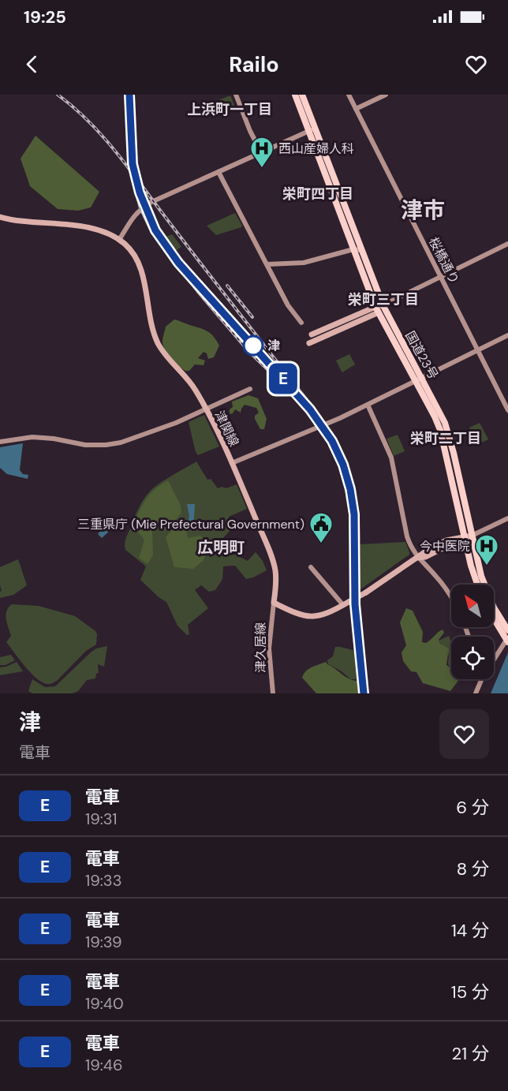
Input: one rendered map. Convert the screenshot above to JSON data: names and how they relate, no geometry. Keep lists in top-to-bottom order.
{
  "streets": {
    "highway": ["国道23号"],
    "main road": ["津関線"],
    "street": ["桜橋通り", "津久居線"]
  },
  "crossings": [
    ["津関線", "津久居線"]
  ],
  "districts": [
    "上浜町一丁目",
    "栄町四丁目",
    "津市",
    "栄町三丁目",
    "栄町二丁目",
    "広明町"
  ],
  "places": {
    "hospital": ["西山産婦人科", "今中医院"],
    "other": ["津"],
    "public building": ["三重県庁 (Mie Prefectural Government)"]
  },
  "north": "top left",
  "page": {
    "status": "19:25",
    "header": "Railo",
    "on_map": "E",
    "heading": ["津", "電車"],
    "list": [
      {
        "mark": "E",
        "name": "電車",
        "note": "19:31",
        "value": "6 分"
      },
      {
        "mark": "E",
        "name": "電車",
        "note": "19:33",
        "value": "8 分"
      },
      {
        "mark": "E",
        "name": "電車",
        "note": "19:39",
        "value": "14 分"
      },
      {
        "mark": "E",
        "name": "電車",
        "note": "19:40",
        "value": "15 分"
      },
      {
        "mark": "E",
        "name": "電車",
        "note": "19:46",
        "value": "21 分"
      }
    ]
  }
}
